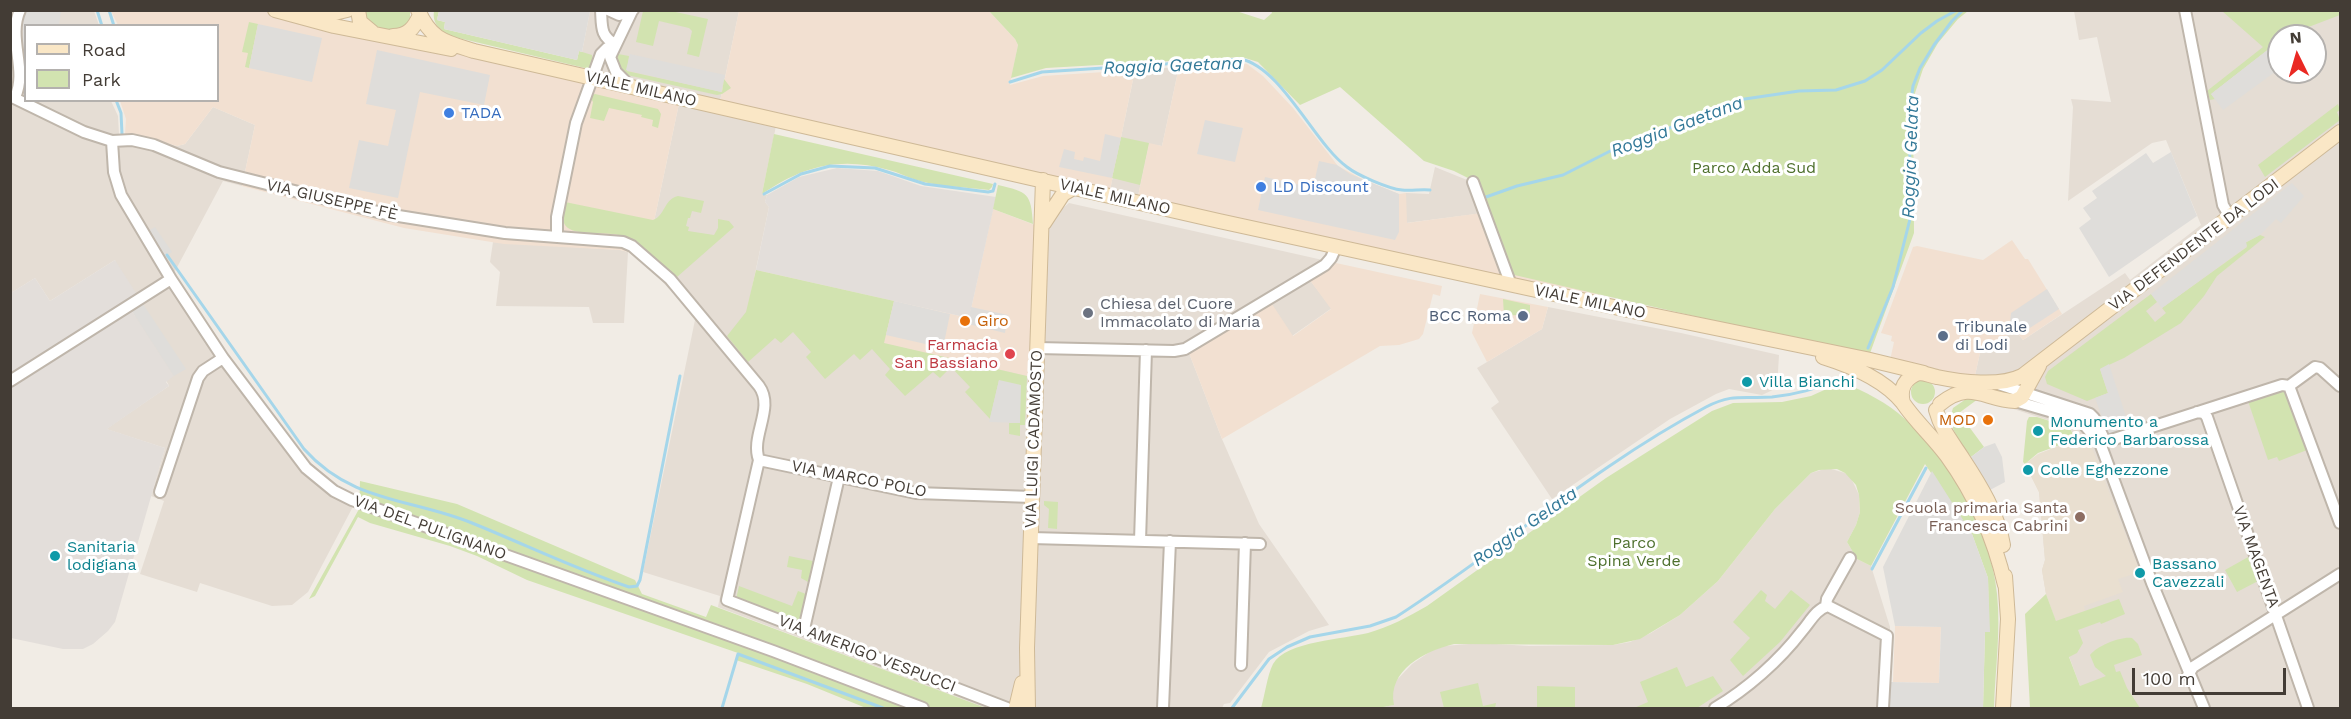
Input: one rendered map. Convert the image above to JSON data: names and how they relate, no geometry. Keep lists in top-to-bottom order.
{
  "streets": {
    "street": [
      "VIALE MILANO",
      "VIA GIUSEPPE FÈ",
      "VIA DEFENDENTE DA LODI",
      "VIA LUIGI CADAMOSTO",
      "VIA MARCO POLO",
      "VIA DEL PULIGNANO",
      "VIA MAGENTA",
      "VIA AMERIGO VESPUCCI"
    ]
  },
  "crossings": [
    ["VIALE MILANO", "VIA LUIGI CADAMOSTO"],
    ["VIA GIUSEPPE FÈ", "VIA MARCO POLO"],
    ["VIA GIUSEPPE FÈ", "VIA DEL PULIGNANO"],
    ["VIA GIUSEPPE FÈ", "VIA AMERIGO VESPUCCI"],
    ["VIA LUIGI CADAMOSTO", "VIA MARCO POLO"]
  ],
  "water": ["Roggia Gaetana", "Roggia Gelata"],
  "parks": ["Parco Adda Sud", "Parco Spina Verde"],
  "places": [
    "TADA",
    "LD Discount",
    "Chiesa del Cuore Immacolato di Maria",
    "BCC Roma",
    "Giro",
    "Tribunale di Lodi",
    "Farmacia San Bassiano",
    "Villa Bianchi",
    "MOD",
    "Monumento a Federico Barbarossa",
    "Colle Eghezzone",
    "Scuola primaria Santa Francesca Cabrini",
    "Sanitaria lodigiana",
    "Bassano Cavezzali"
  ],
  "legend": ["Road", "Park"],
  "scale_bar": "100 m",
  "north": "top"
}
